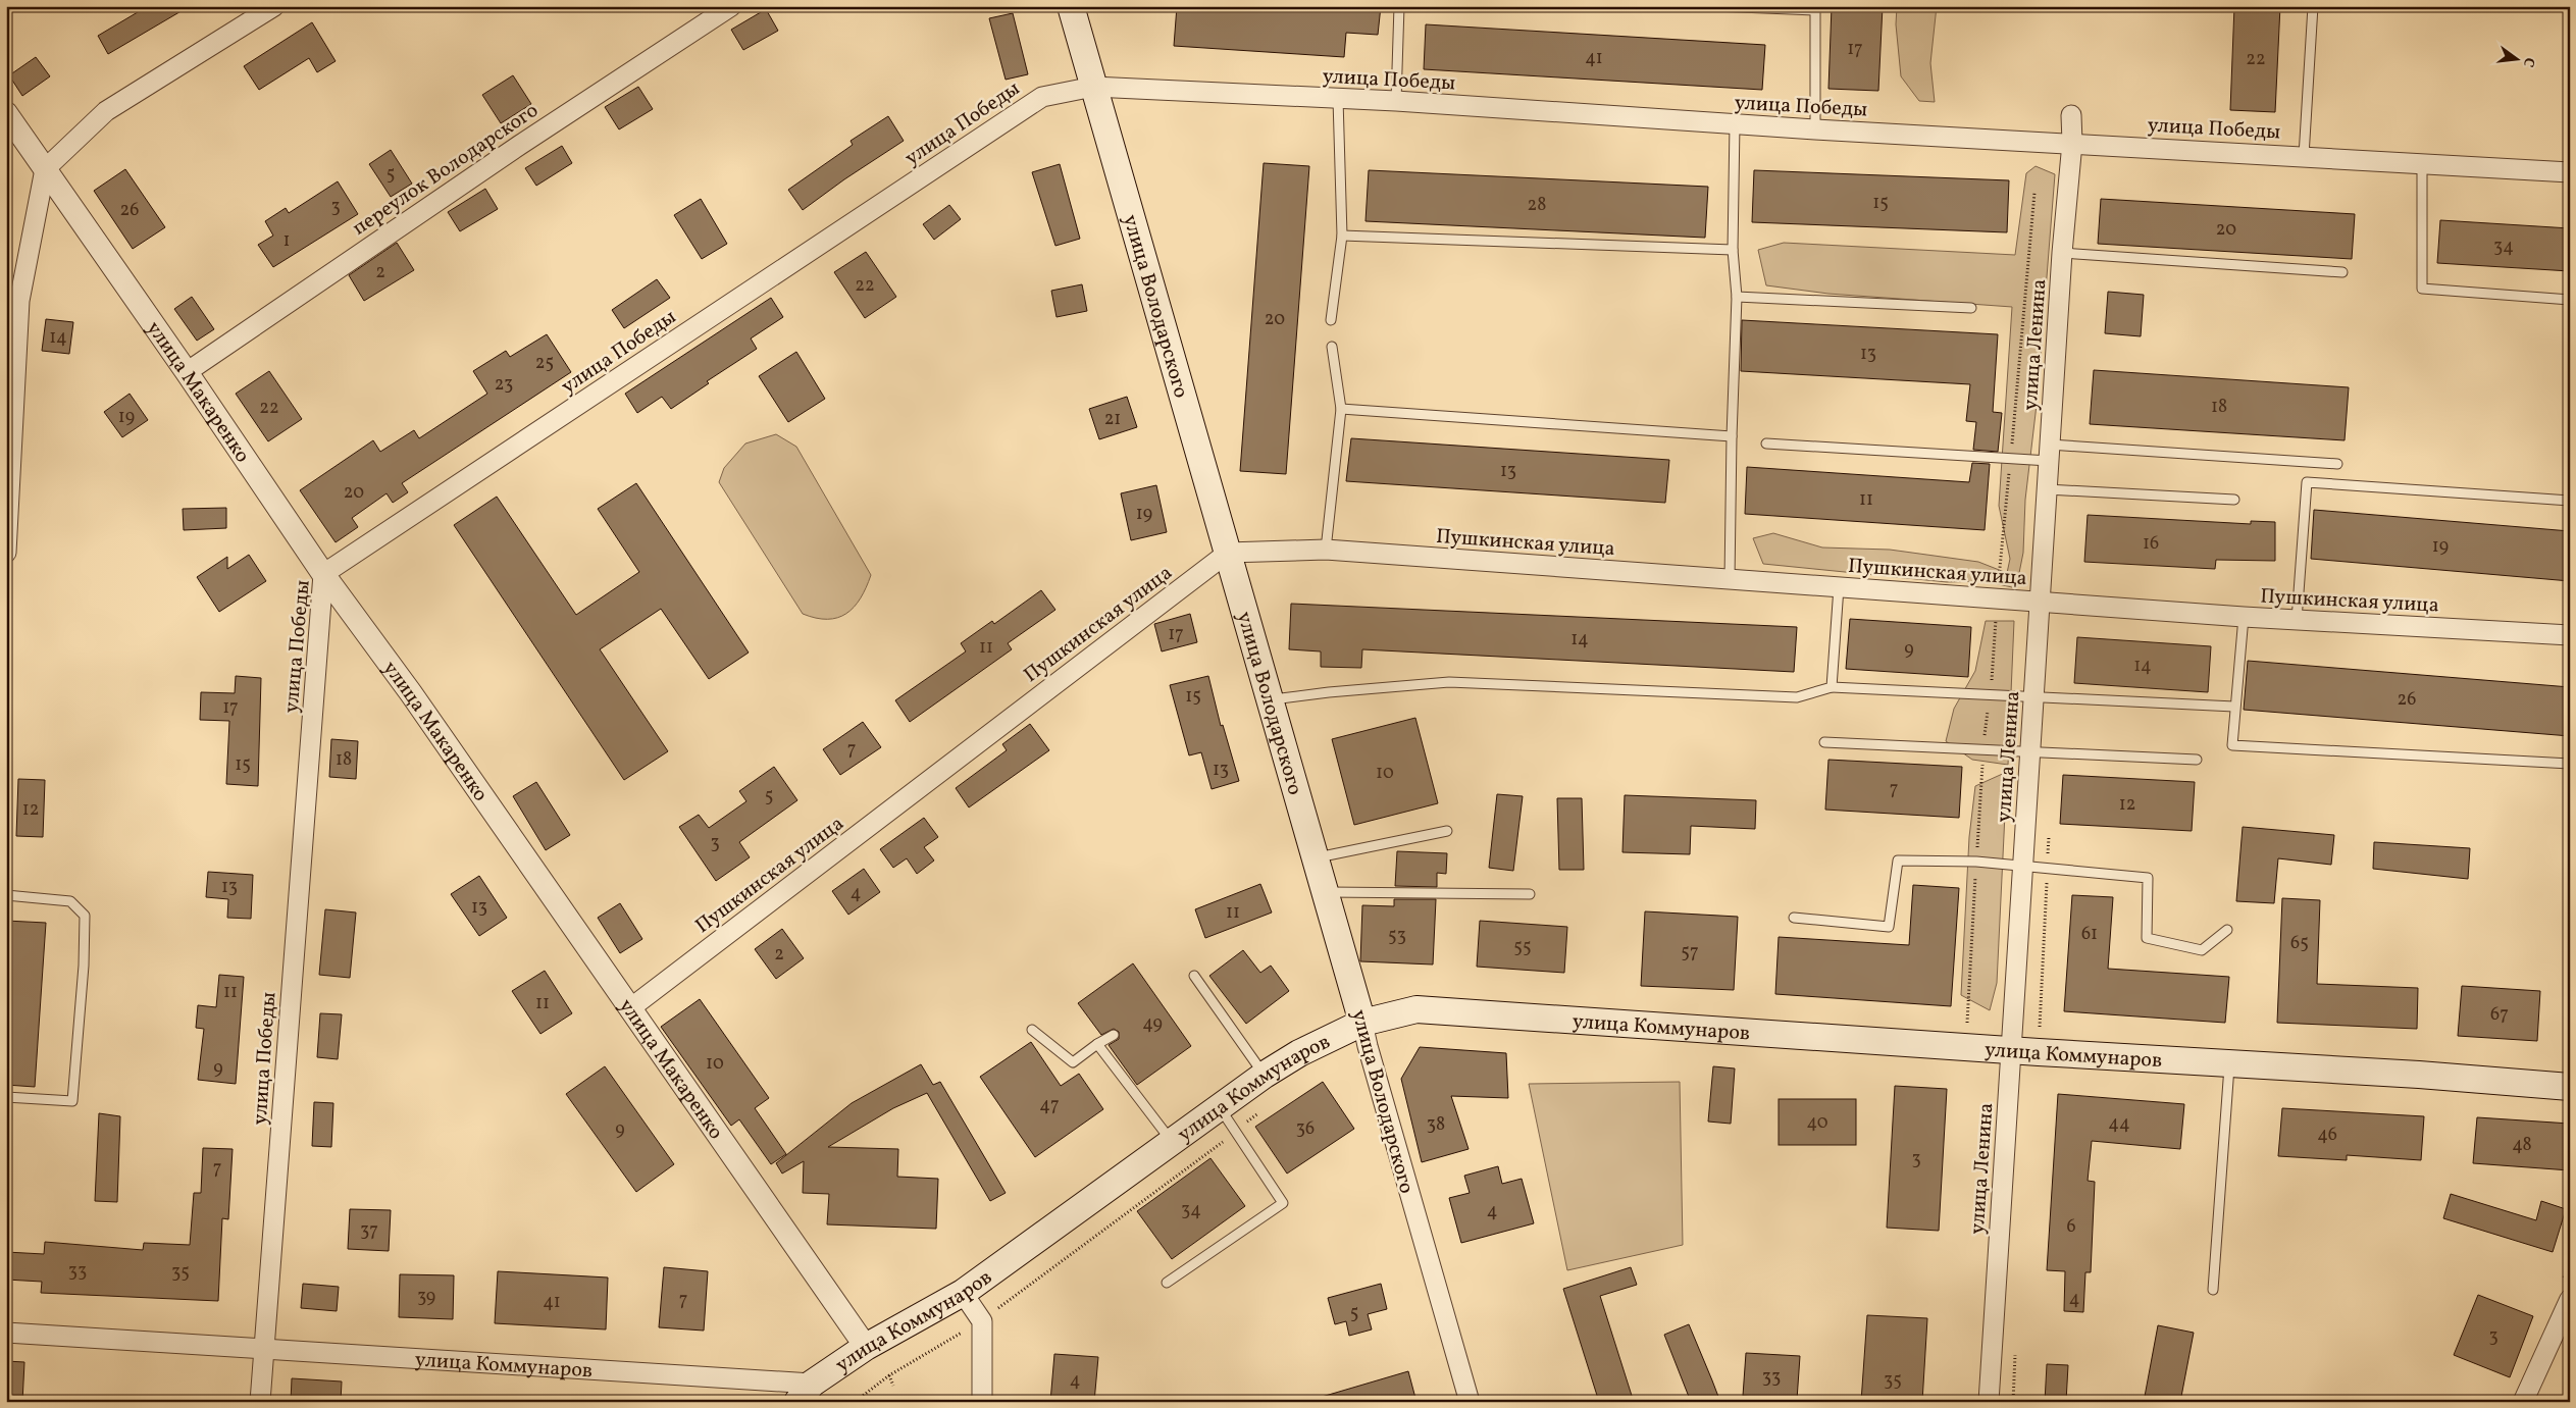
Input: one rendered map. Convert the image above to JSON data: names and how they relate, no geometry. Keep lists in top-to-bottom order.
{
  "streets": {
    "main road": ["улица Володарского", "улица Коммунаров"],
    "street": [
      "улица Победы",
      "переулок Володарского",
      "улица Ленина",
      "улица Макаренко",
      "Пушкинская улица"
    ]
  },
  "crossings": [
    ["улица Победы", "улица Володарского"],
    ["улица Победы", "улица Ленина"],
    ["улица Победы", "улица Макаренко"],
    ["улица Победы", "улица Коммунаров"],
    ["переулок Володарского", "улица Макаренко"],
    ["улица Володарского", "Пушкинская улица"],
    ["улица Володарского", "улица Коммунаров"],
    ["улица Ленина", "Пушкинская улица"],
    ["улица Ленина", "улица Коммунаров"],
    ["улица Макаренко", "Пушкинская улица"],
    ["улица Макаренко", "улица Коммунаров"]
  ],
  "house_numbers": [
    "17",
    "41",
    "22",
    "5",
    "15",
    "28",
    "3",
    "26",
    "20",
    "1",
    "34",
    "2",
    "22",
    "20",
    "14",
    "13",
    "25",
    "23",
    "18",
    "22",
    "19",
    "21",
    "13",
    "20",
    "11",
    "19",
    "16",
    "19",
    "17",
    "14",
    "11",
    "9",
    "14",
    "15",
    "26",
    "17",
    "7",
    "18",
    "15",
    "13",
    "10",
    "7",
    "5",
    "12",
    "12",
    "3",
    "13",
    "4",
    "13",
    "11",
    "61",
    "53",
    "65",
    "55",
    "57",
    "2",
    "11",
    "11",
    "67",
    "49",
    "10",
    "9",
    "47",
    "40",
    "44",
    "38",
    "36",
    "9",
    "46",
    "48",
    "3",
    "7",
    "34",
    "4",
    "6",
    "37",
    "33",
    "35",
    "39",
    "4",
    "7",
    "41",
    "5",
    "3",
    "33",
    "4",
    "35"
  ],
  "north": "right"
}
